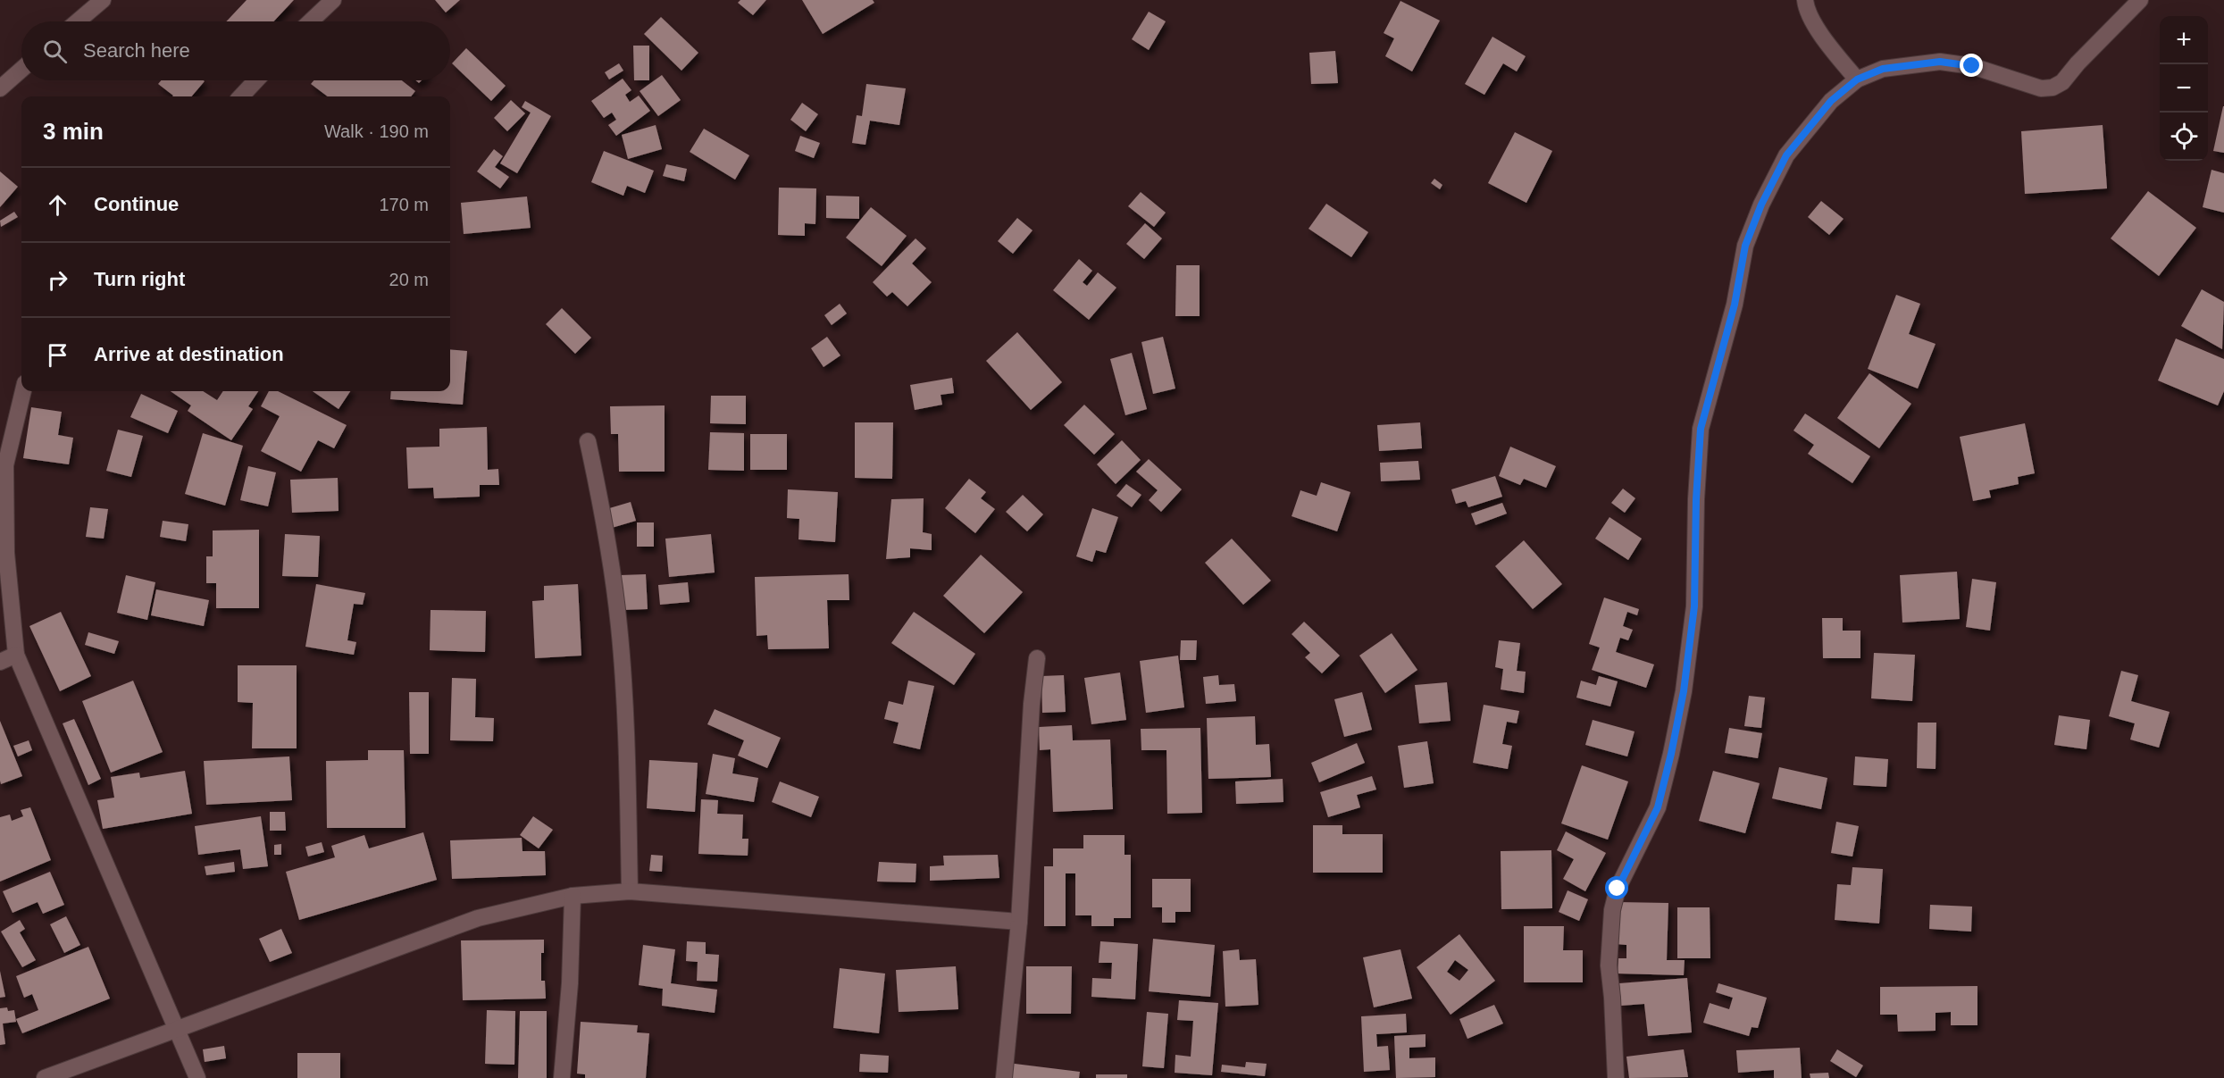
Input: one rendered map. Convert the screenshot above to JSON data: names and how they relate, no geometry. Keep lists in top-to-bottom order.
{
  "page": {
    "map_buttons": ["+", "−"],
    "search": "Search here",
    "heading": ["3 min", "Walk · 190 m"],
    "list": [
      ["Continue", "170 m"],
      ["Turn right", "20 m"],
      "Arrive at destination"
    ]
  }
}
